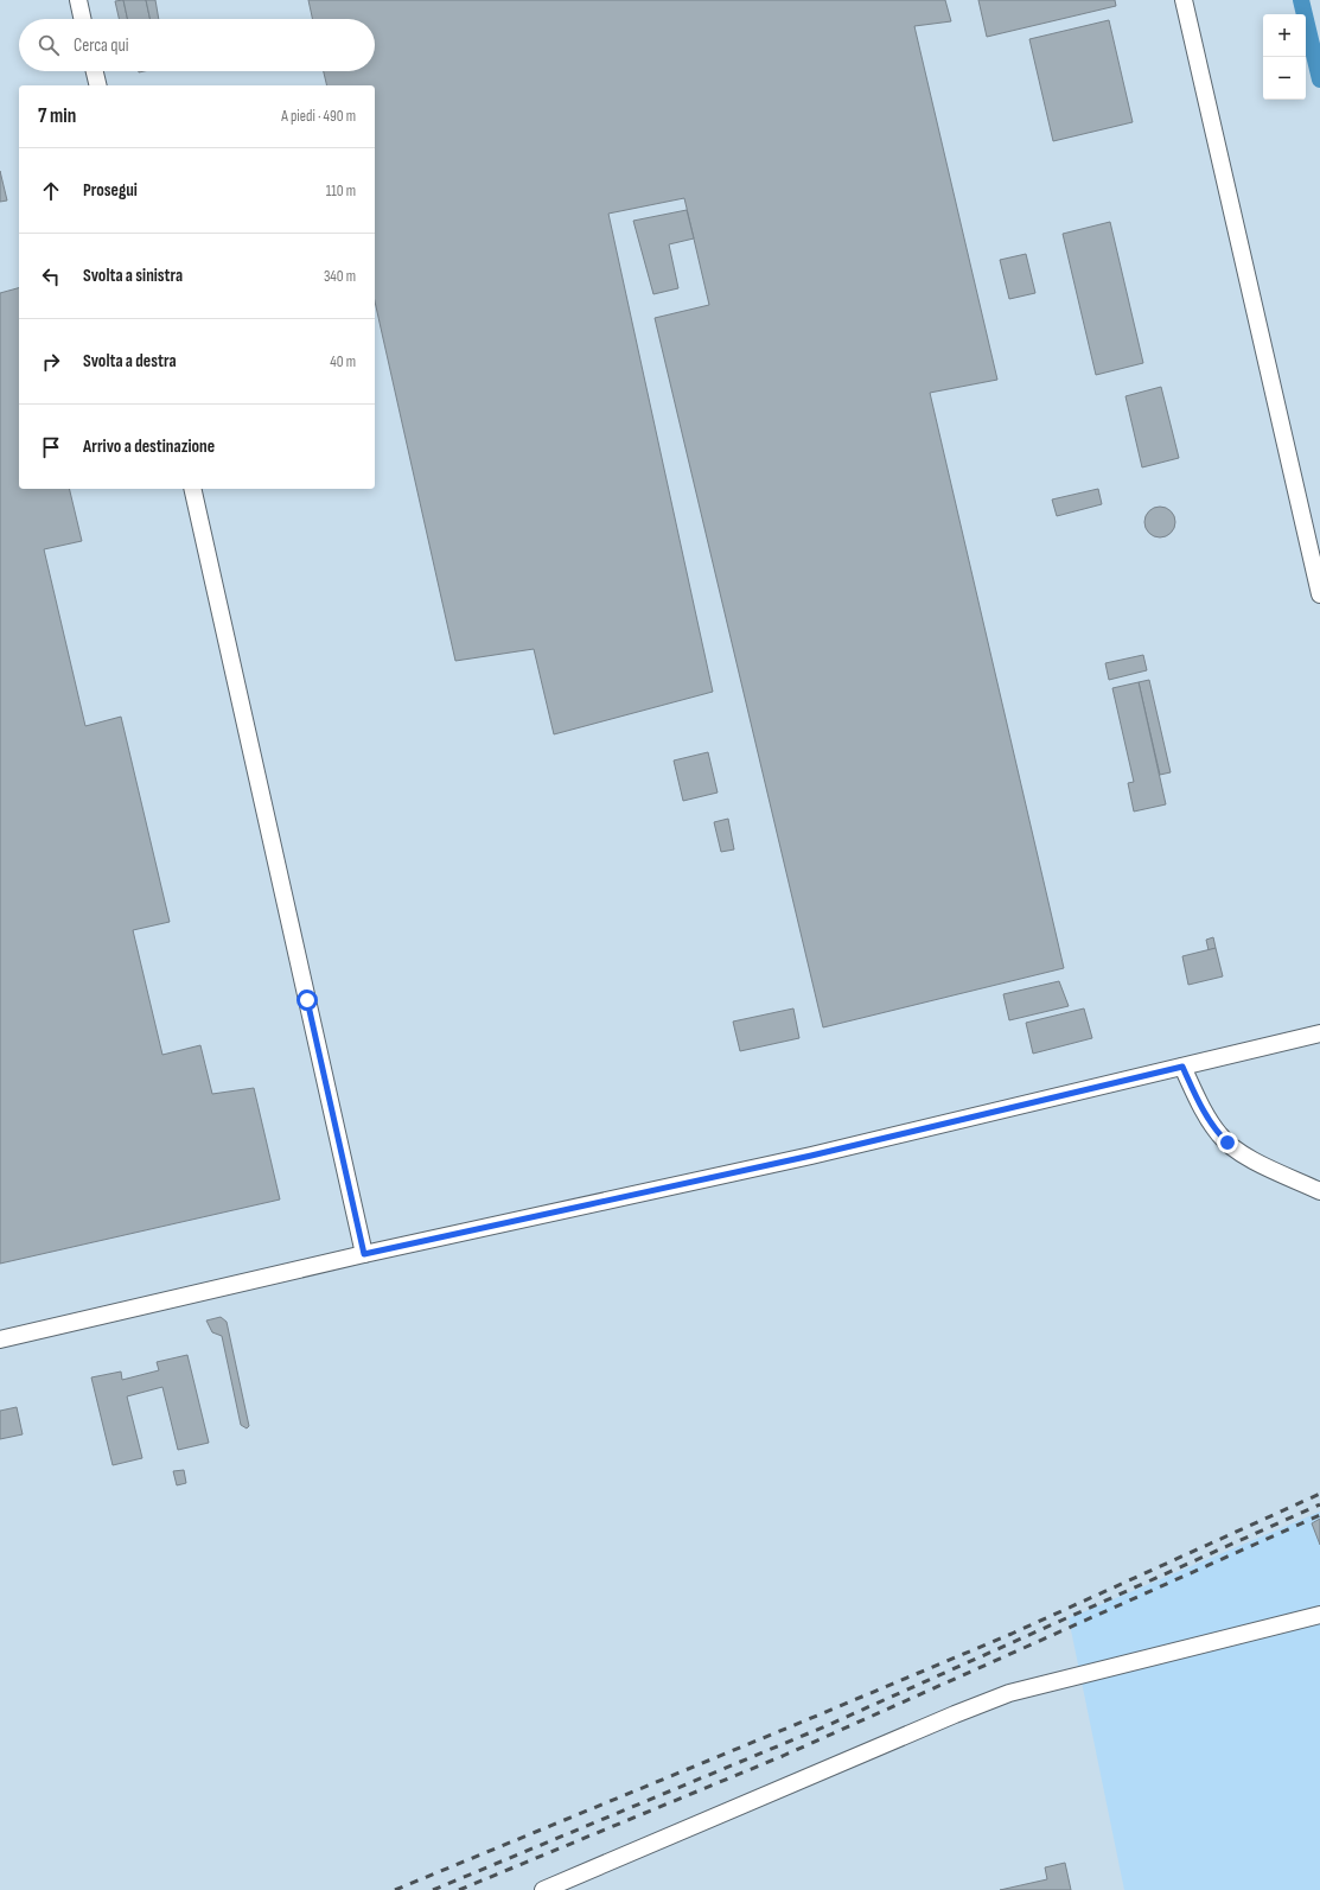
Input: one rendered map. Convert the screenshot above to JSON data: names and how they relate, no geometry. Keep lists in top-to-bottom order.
{
  "page": {
    "map_buttons": ["+", "−"],
    "search": "Cerca qui",
    "heading": ["7 min", "A piedi · 490 m"],
    "list": [
      ["Prosegui", "110 m"],
      ["Svolta a sinistra", "340 m"],
      ["Svolta a destra", "40 m"],
      "Arrivo a destinazione"
    ]
  }
}
